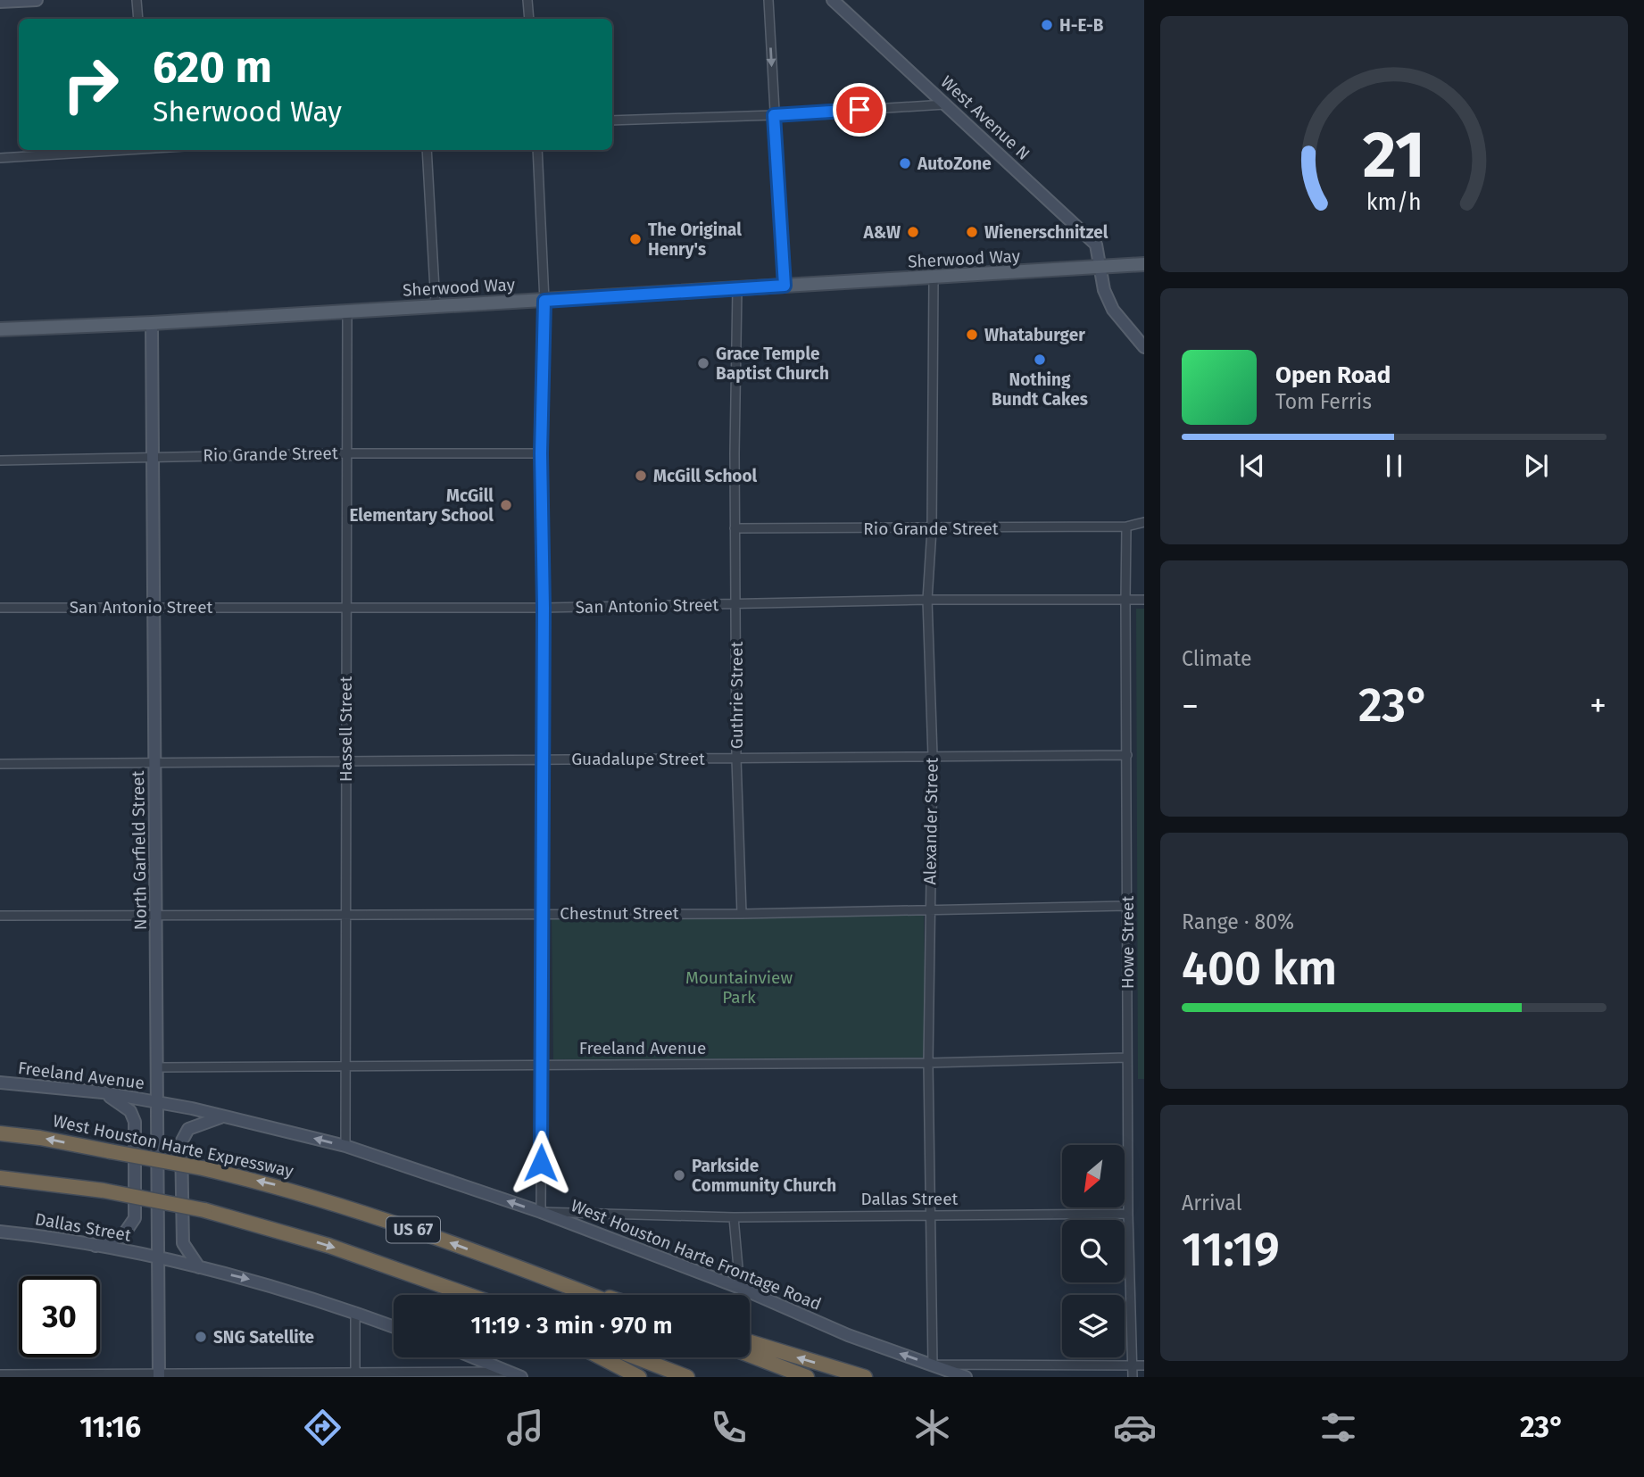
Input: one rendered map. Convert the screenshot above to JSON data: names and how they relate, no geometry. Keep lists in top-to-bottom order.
{
  "streets": {
    "highway": ["West Houston Harte Expressway", "US 67"],
    "main road": [
      "West Avenue N",
      "Sherwood Way",
      "North Garfield Street",
      "Freeland Avenue",
      "Dallas Street",
      "West Houston Harte Frontage Road"
    ],
    "street": [
      "Rio Grande Street",
      "San Antonio Street",
      "Guthrie Street",
      "Hassell Street",
      "Guadalupe Street",
      "Alexander Street",
      "Chestnut Street",
      "Howe Street"
    ]
  },
  "crossings": [
    ["West Avenue N", "Sherwood Way"],
    ["Sherwood Way", "Guthrie Street"],
    ["Sherwood Way", "Hassell Street"],
    ["Sherwood Way", "Alexander Street"],
    ["Sherwood Way", "North Garfield Street"],
    ["Rio Grande Street", "Guthrie Street"],
    ["Rio Grande Street", "Hassell Street"],
    ["Rio Grande Street", "Alexander Street"],
    ["Rio Grande Street", "North Garfield Street"],
    ["Rio Grande Street", "Howe Street"],
    ["San Antonio Street", "Guthrie Street"],
    ["San Antonio Street", "Hassell Street"],
    ["San Antonio Street", "Alexander Street"],
    ["San Antonio Street", "North Garfield Street"],
    ["San Antonio Street", "Howe Street"],
    ["Guthrie Street", "Guadalupe Street"],
    ["Guthrie Street", "Chestnut Street"],
    ["Hassell Street", "Guadalupe Street"],
    ["Hassell Street", "Chestnut Street"],
    ["Hassell Street", "Freeland Avenue"],
    ["Hassell Street", "West Houston Harte Frontage Road"],
    ["Guadalupe Street", "Alexander Street"],
    ["Guadalupe Street", "North Garfield Street"],
    ["Guadalupe Street", "Howe Street"],
    ["Alexander Street", "Chestnut Street"],
    ["Alexander Street", "Freeland Avenue"],
    ["Alexander Street", "Dallas Street"],
    ["Alexander Street", "West Houston Harte Frontage Road"],
    ["North Garfield Street", "Chestnut Street"],
    ["North Garfield Street", "Freeland Avenue"],
    ["North Garfield Street", "Dallas Street"],
    ["North Garfield Street", "West Houston Harte Frontage Road"],
    ["Chestnut Street", "Howe Street"],
    ["Howe Street", "Freeland Avenue"],
    ["Howe Street", "Dallas Street"],
    ["Freeland Avenue", "West Houston Harte Frontage Road"],
    ["Dallas Street", "West Houston Harte Frontage Road"]
  ],
  "one_way": ["West Houston Harte Frontage Road"],
  "parks": ["Mountainview Park"],
  "places": [
    "H-E-B",
    "AutoZone",
    "A&W",
    "Wienerschnitzel",
    "The Original Henry's",
    "Whataburger",
    "Nothing Bundt Cakes",
    "Grace Temple Baptist Church",
    "McGill School",
    "McGill Elementary School",
    "Parkside Community Church",
    "SNG Satellite"
  ],
  "north": "bottom left",
  "page": {
    "turn": ["620 m", "Sherwood Way"],
    "song": ["Open Road", "Tom Ferris"],
    "tile": [
      "Climate",
      ["Range · 80%", "400 km"],
      ["Arrival", "11:19"]
    ],
    "heat": ["−", "23°", "+"],
    "limit": "30",
    "trip": "11:19 · 3 min · 970 m",
    "tabs": ["11:16", "23°"],
    "gauge": ["21", "km/h"]
  }
}
